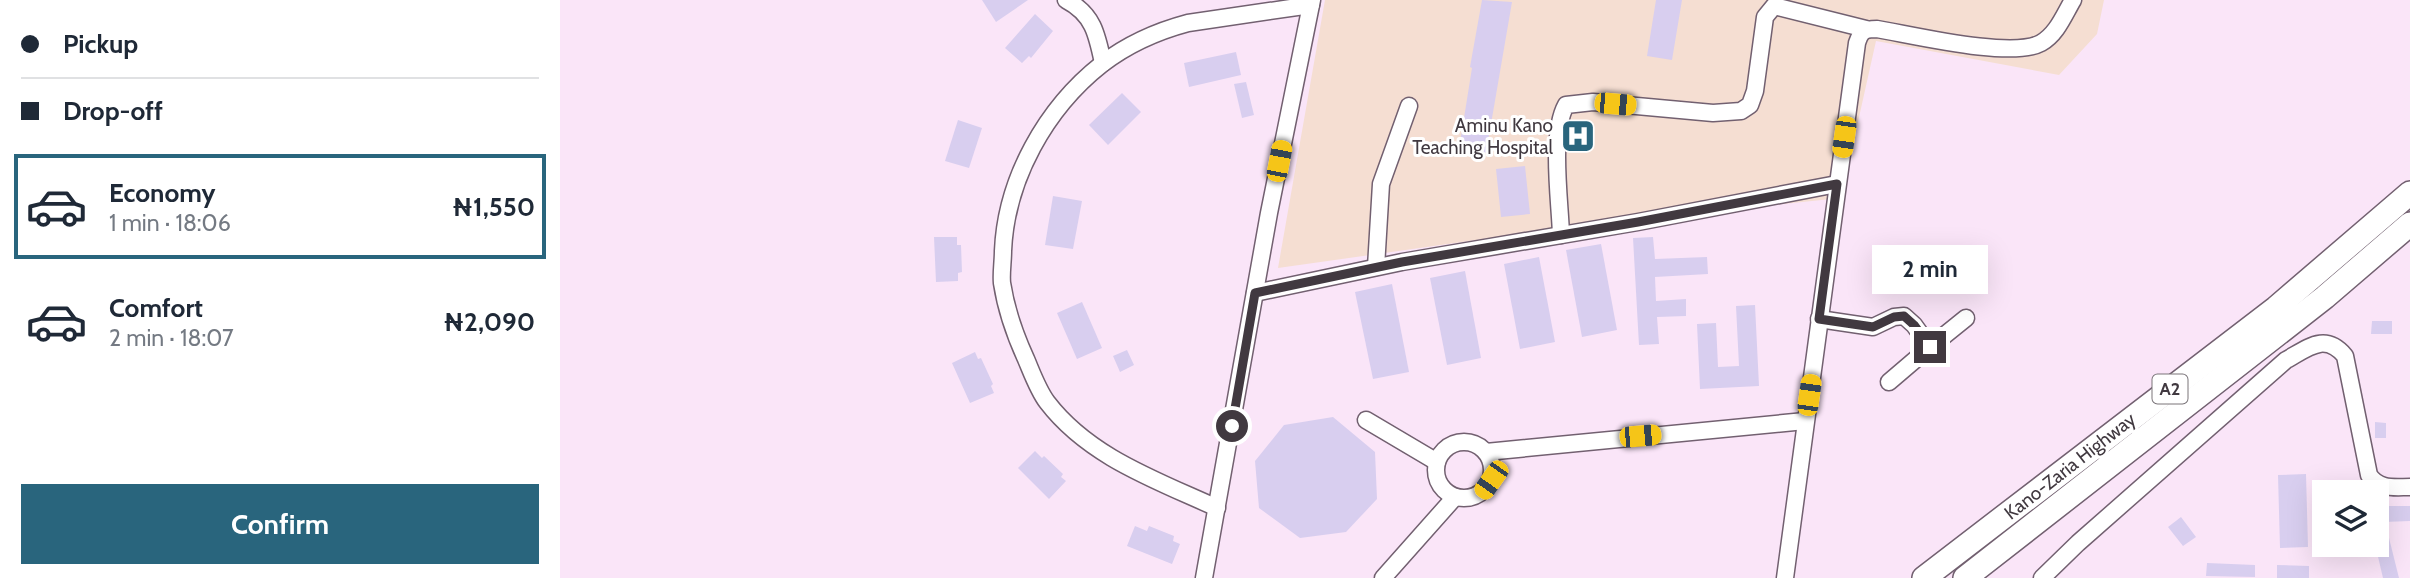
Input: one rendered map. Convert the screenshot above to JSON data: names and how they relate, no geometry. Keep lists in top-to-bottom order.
{
  "streets": {
    "highway": ["A2", "Kano-Zaria Highway"]
  },
  "places": {
    "hospital": ["Aminu Kano Teaching Hospital"]
  },
  "page": {
    "banner": ["Pickup", "Drop-off"],
    "list": [
      {
        "name": "Economy",
        "note": "1 min · 18:06",
        "value": "₦1,550"
      },
      {
        "name": "Comfort",
        "note": "2 min · 18:07",
        "value": "₦2,090"
      }
    ],
    "bubble": "2 min",
    "buttons": "Confirm"
  }
}
